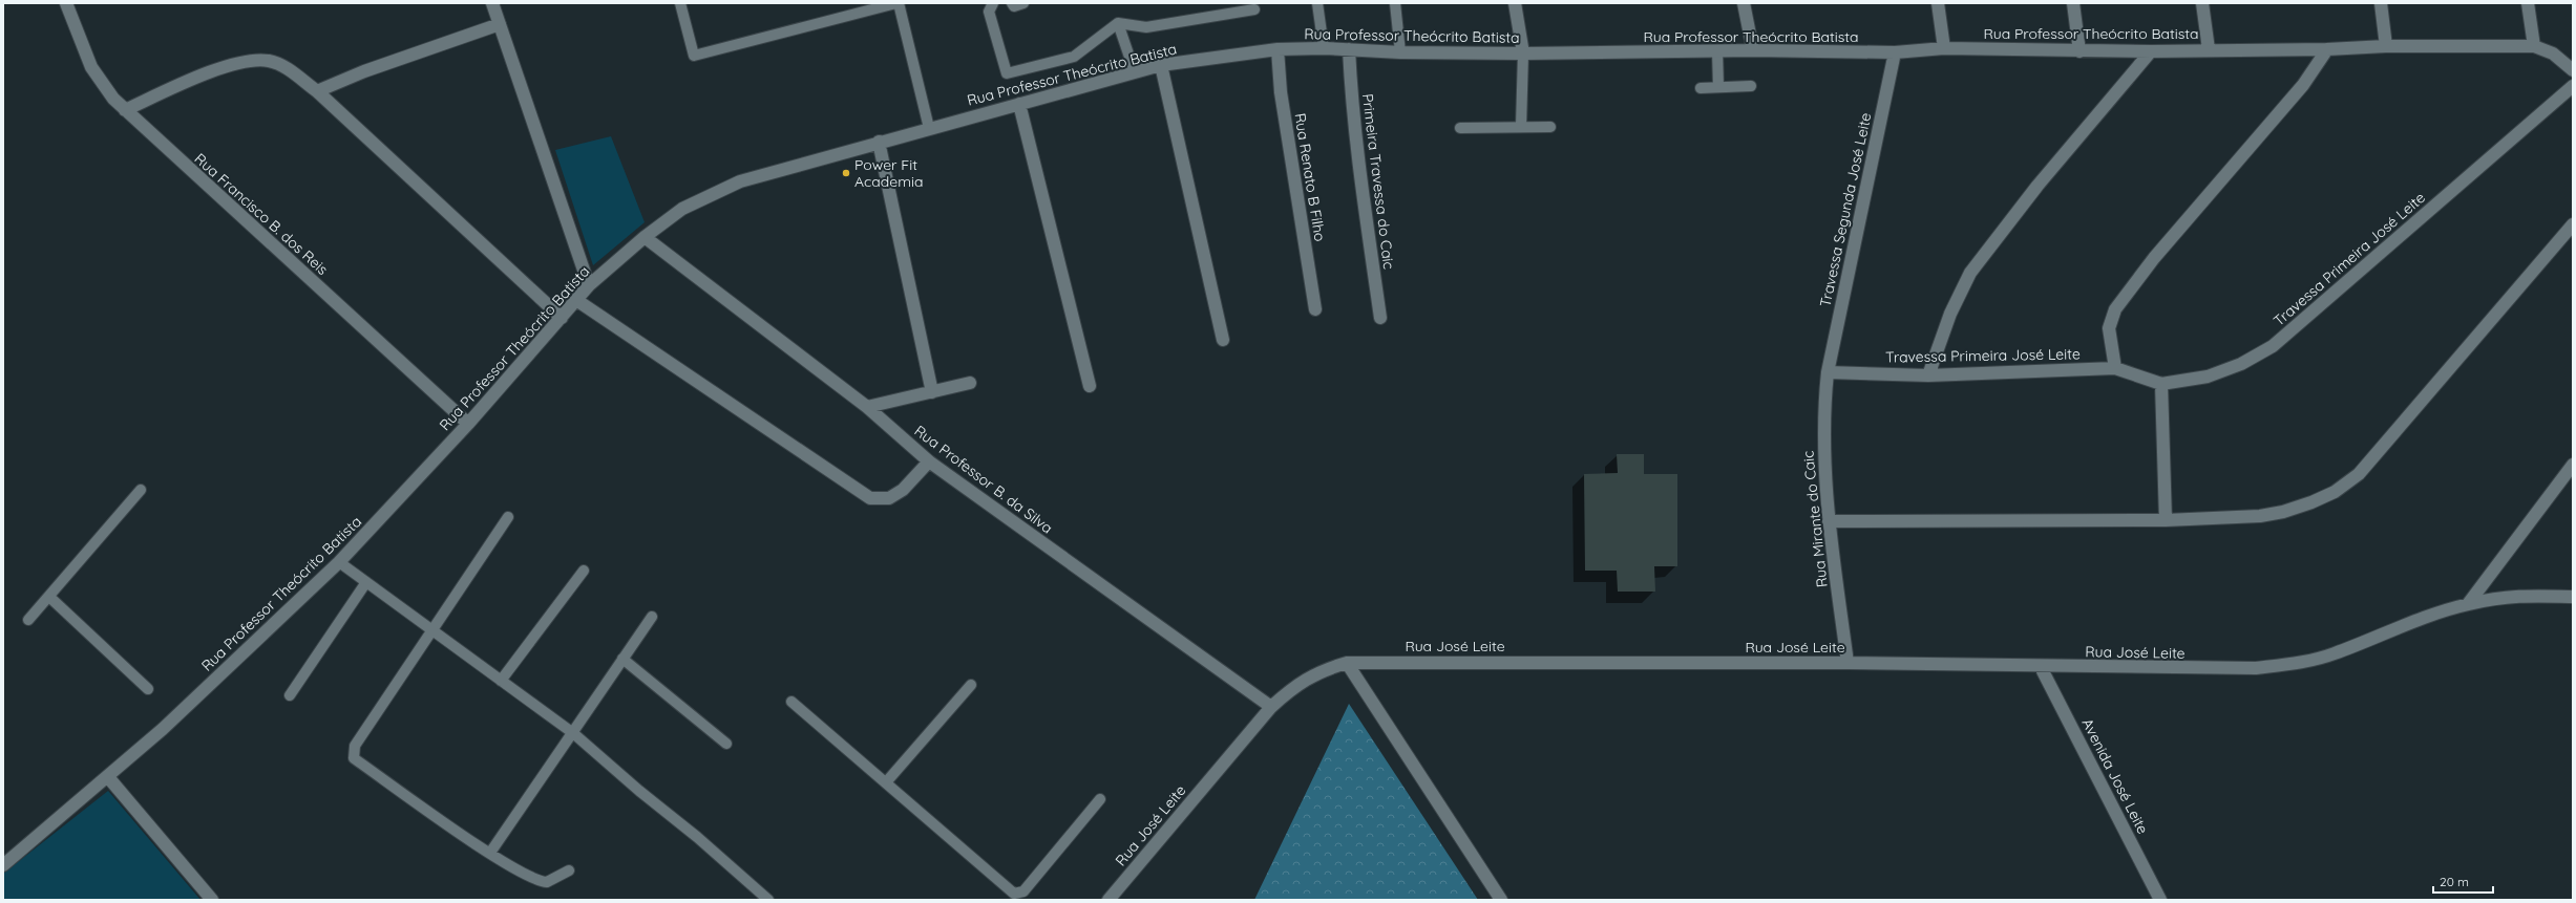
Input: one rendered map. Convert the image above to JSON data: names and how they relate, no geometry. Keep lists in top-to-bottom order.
{
  "streets": {
    "street": [
      "Rua Professor Theócrito Batista",
      "Rua Renato B Filho",
      "Primeira Travessa do Caic",
      "Travessa Segunda José Leite",
      "Rua Francisco B. dos Reis",
      "Travessa Primeira José Leite",
      "Rua Professor B. da Silva",
      "Rua Mirante do Caic",
      "Rua José Leite",
      "Avenida José Leite"
    ]
  },
  "crossings": [
    ["Rua Professor Theócrito Batista", "Rua Renato B Filho"],
    ["Rua Professor Theócrito Batista", "Primeira Travessa do Caic"],
    ["Rua Professor Theócrito Batista", "Travessa Segunda José Leite"],
    ["Rua Professor Theócrito Batista", "Rua Francisco B. dos Reis"],
    ["Rua Professor Theócrito Batista", "Rua Professor B. da Silva"],
    ["Travessa Segunda José Leite", "Travessa Primeira José Leite"],
    ["Travessa Segunda José Leite", "Rua Mirante do Caic"],
    ["Travessa Primeira José Leite", "Rua Mirante do Caic"],
    ["Rua Professor B. da Silva", "Rua José Leite"],
    ["Rua Mirante do Caic", "Rua José Leite"],
    ["Rua José Leite", "Avenida José Leite"]
  ],
  "places": ["Power Fit Academia"],
  "scale_bar": "20 m"
}
